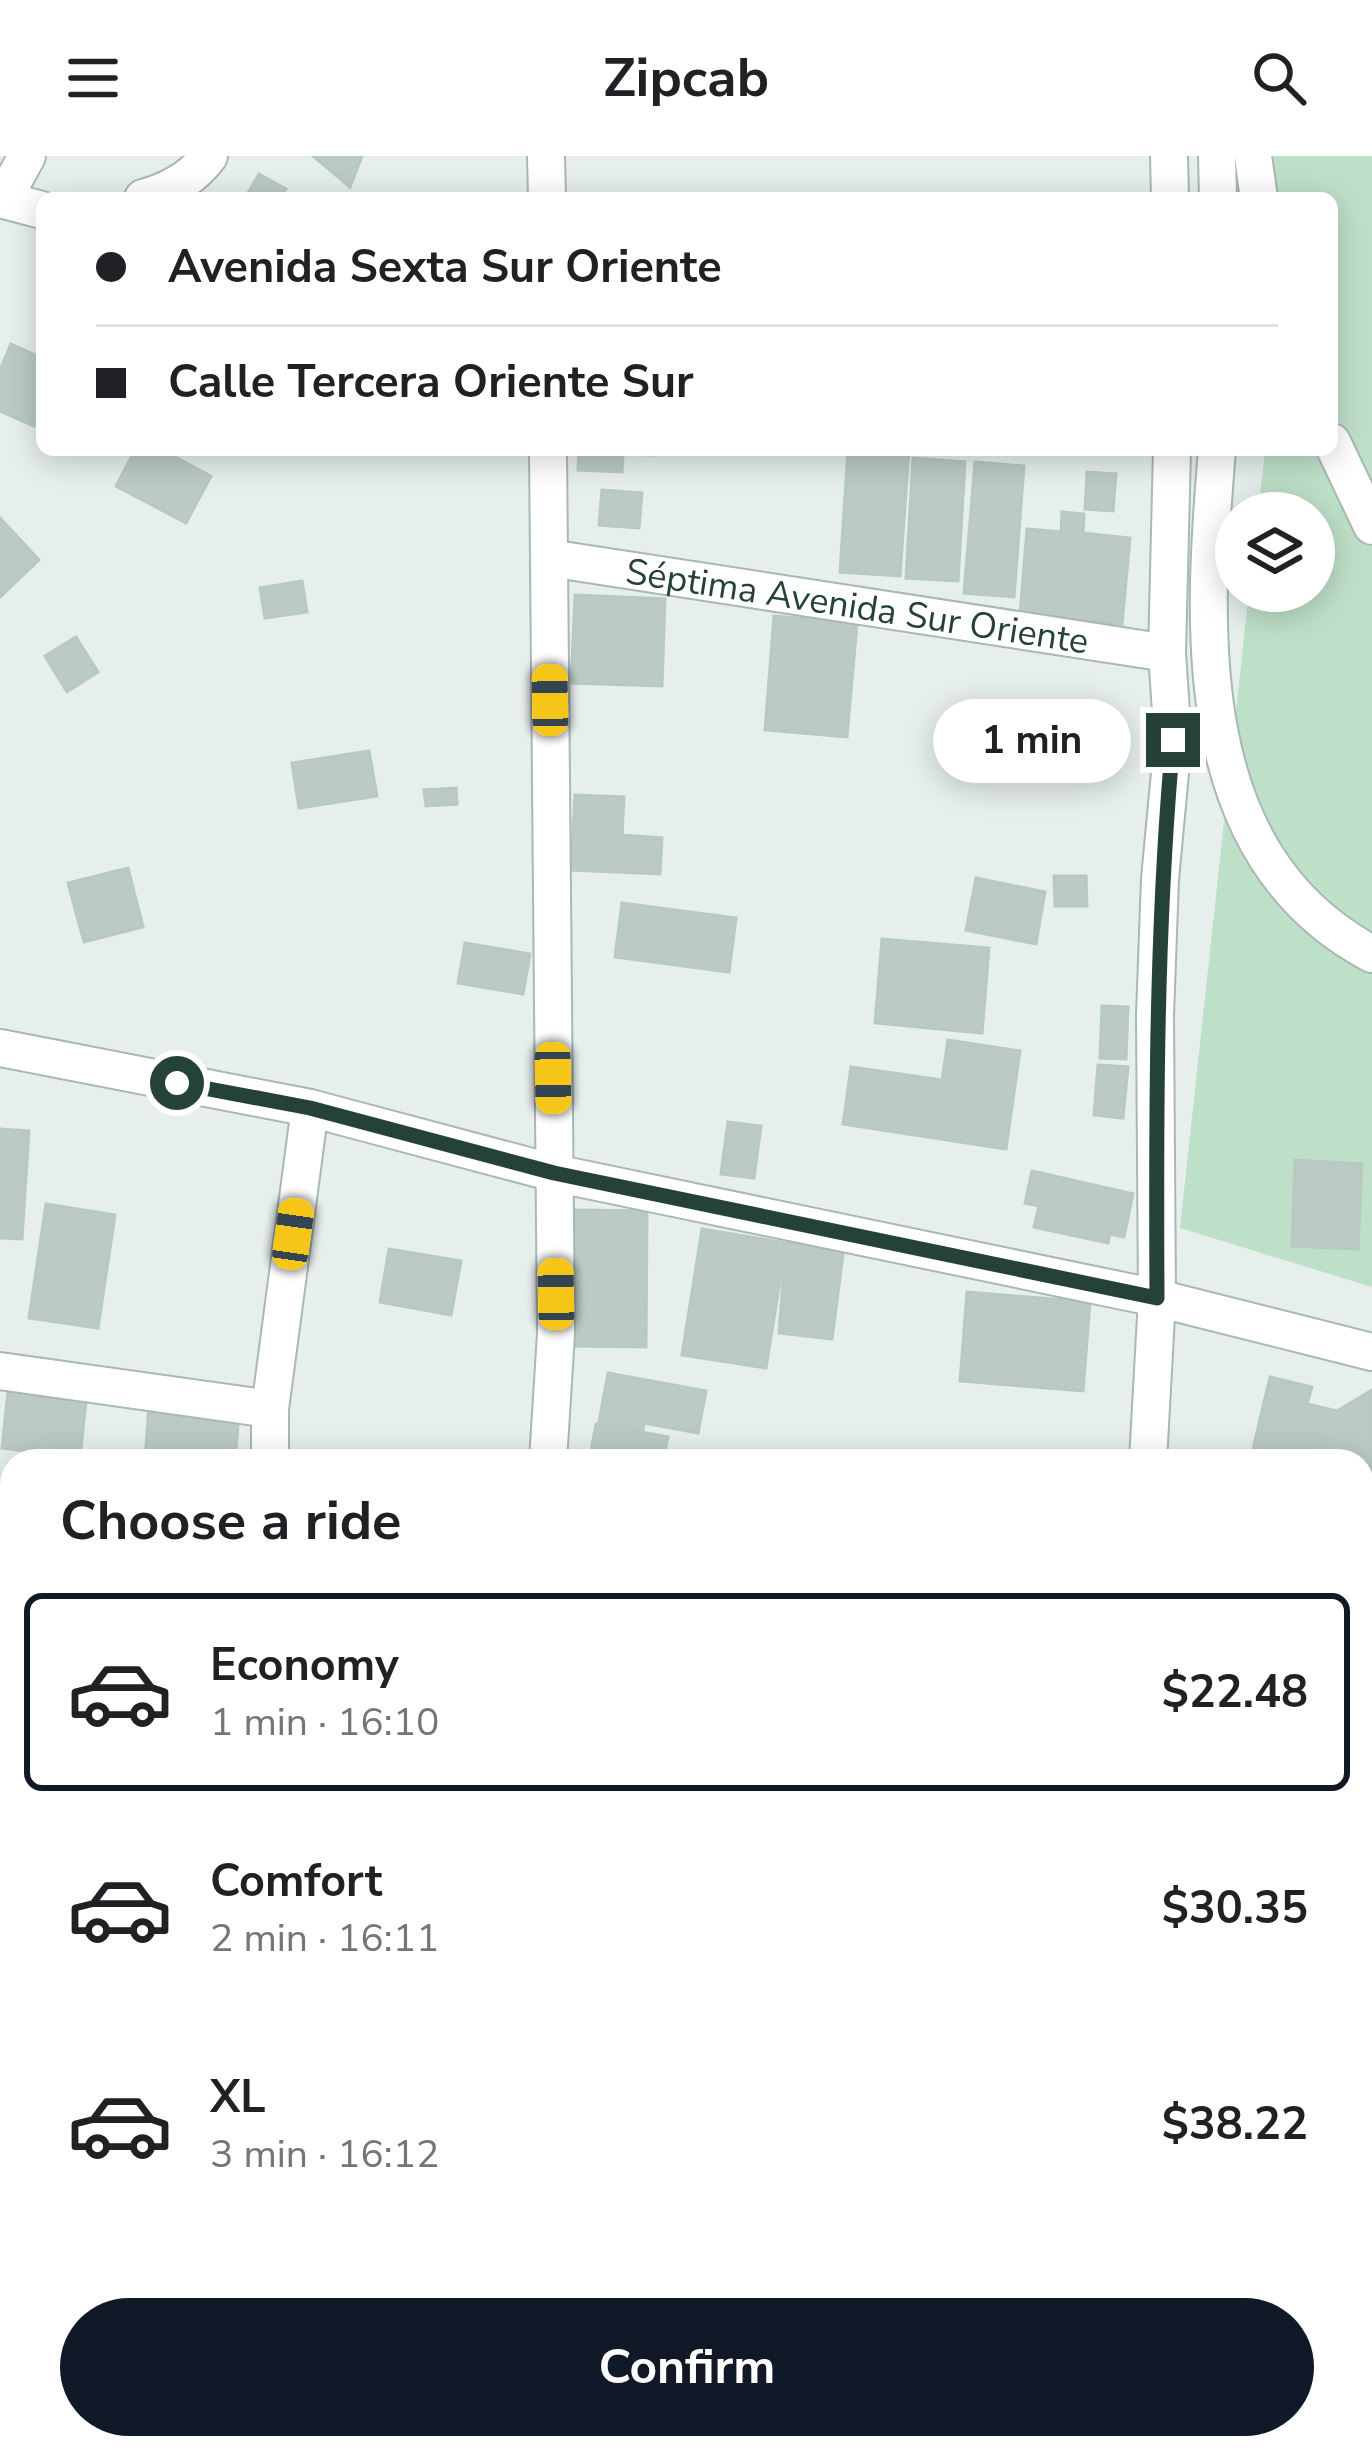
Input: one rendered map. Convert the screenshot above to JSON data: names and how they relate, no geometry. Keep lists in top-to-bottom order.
{
  "streets": {
    "street": ["Séptima Avenida Sur Oriente"]
  },
  "page": {
    "header": "Zipcab",
    "banner": ["Avenida Sexta Sur Oriente", "Calle Tercera Oriente Sur"],
    "bubble": "1 min",
    "heading": "Choose a ride",
    "list": [
      {
        "name": "Economy",
        "note": "1 min · 16:10",
        "value": "$22.48"
      },
      {
        "name": "Comfort",
        "note": "2 min · 16:11",
        "value": "$30.35"
      },
      {
        "name": "XL",
        "note": "3 min · 16:12",
        "value": "$38.22"
      }
    ],
    "buttons": "Confirm"
  }
}
